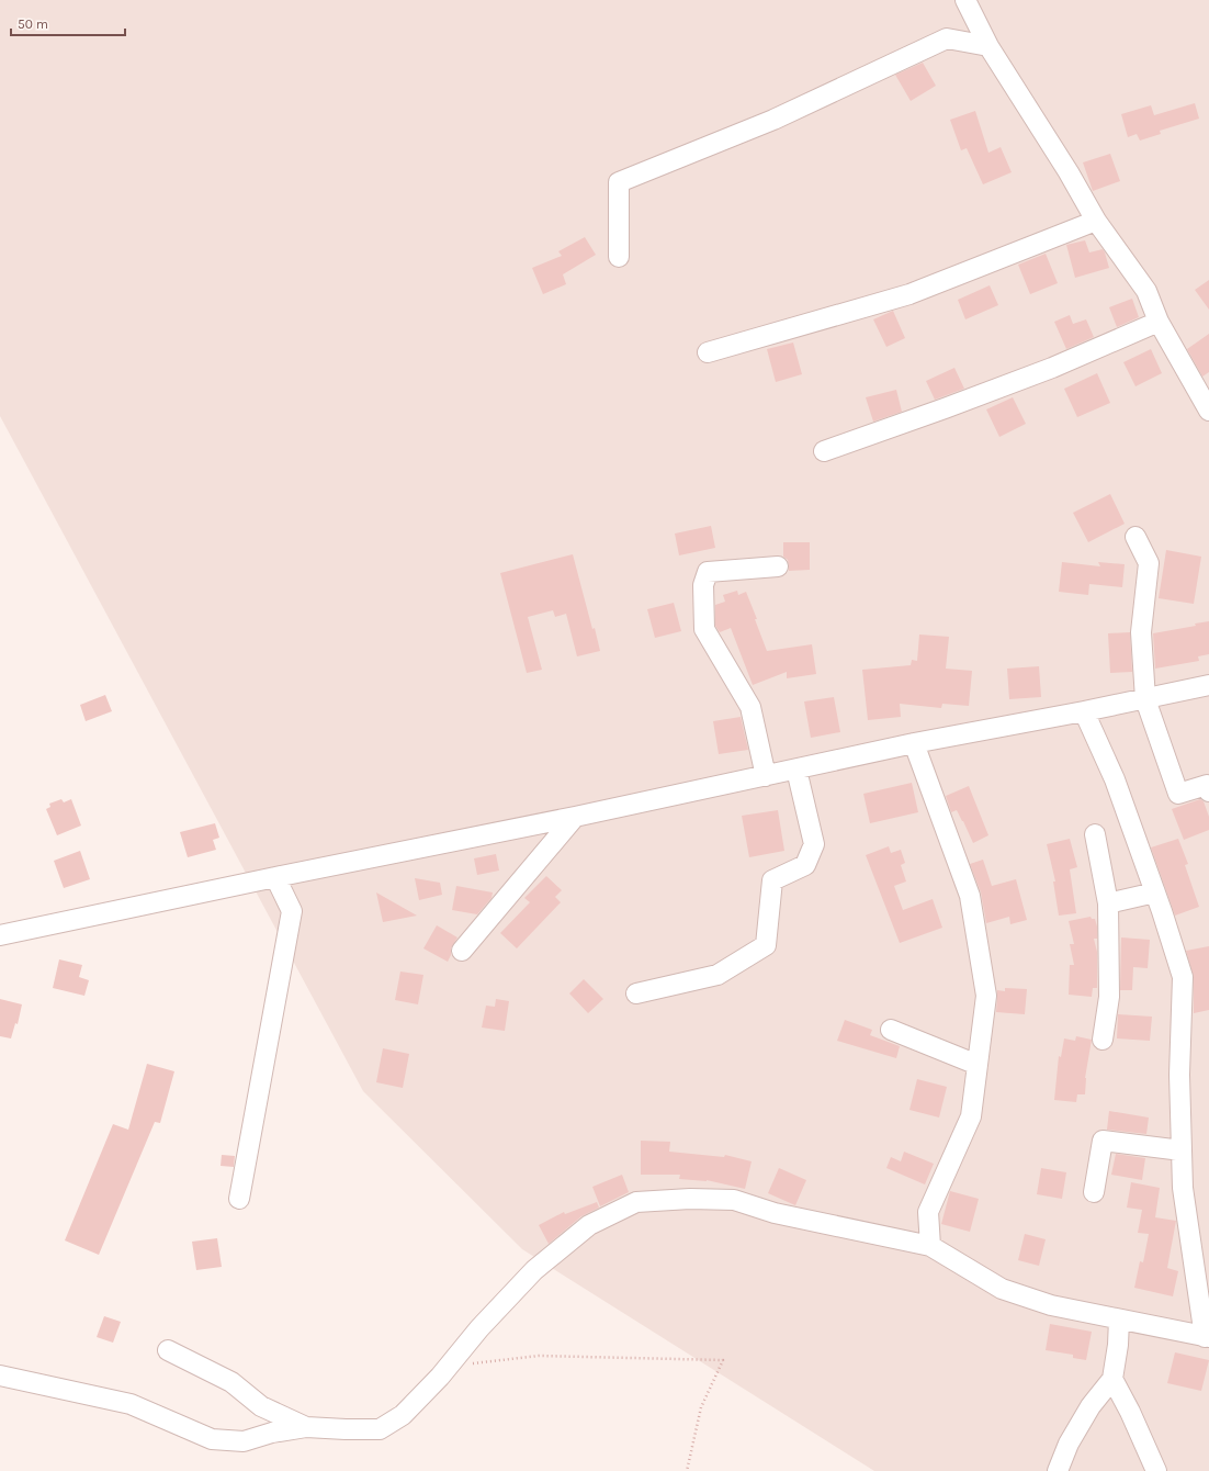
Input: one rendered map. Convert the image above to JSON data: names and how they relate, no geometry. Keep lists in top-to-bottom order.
{
  "scale_bar": "50 m"
}
